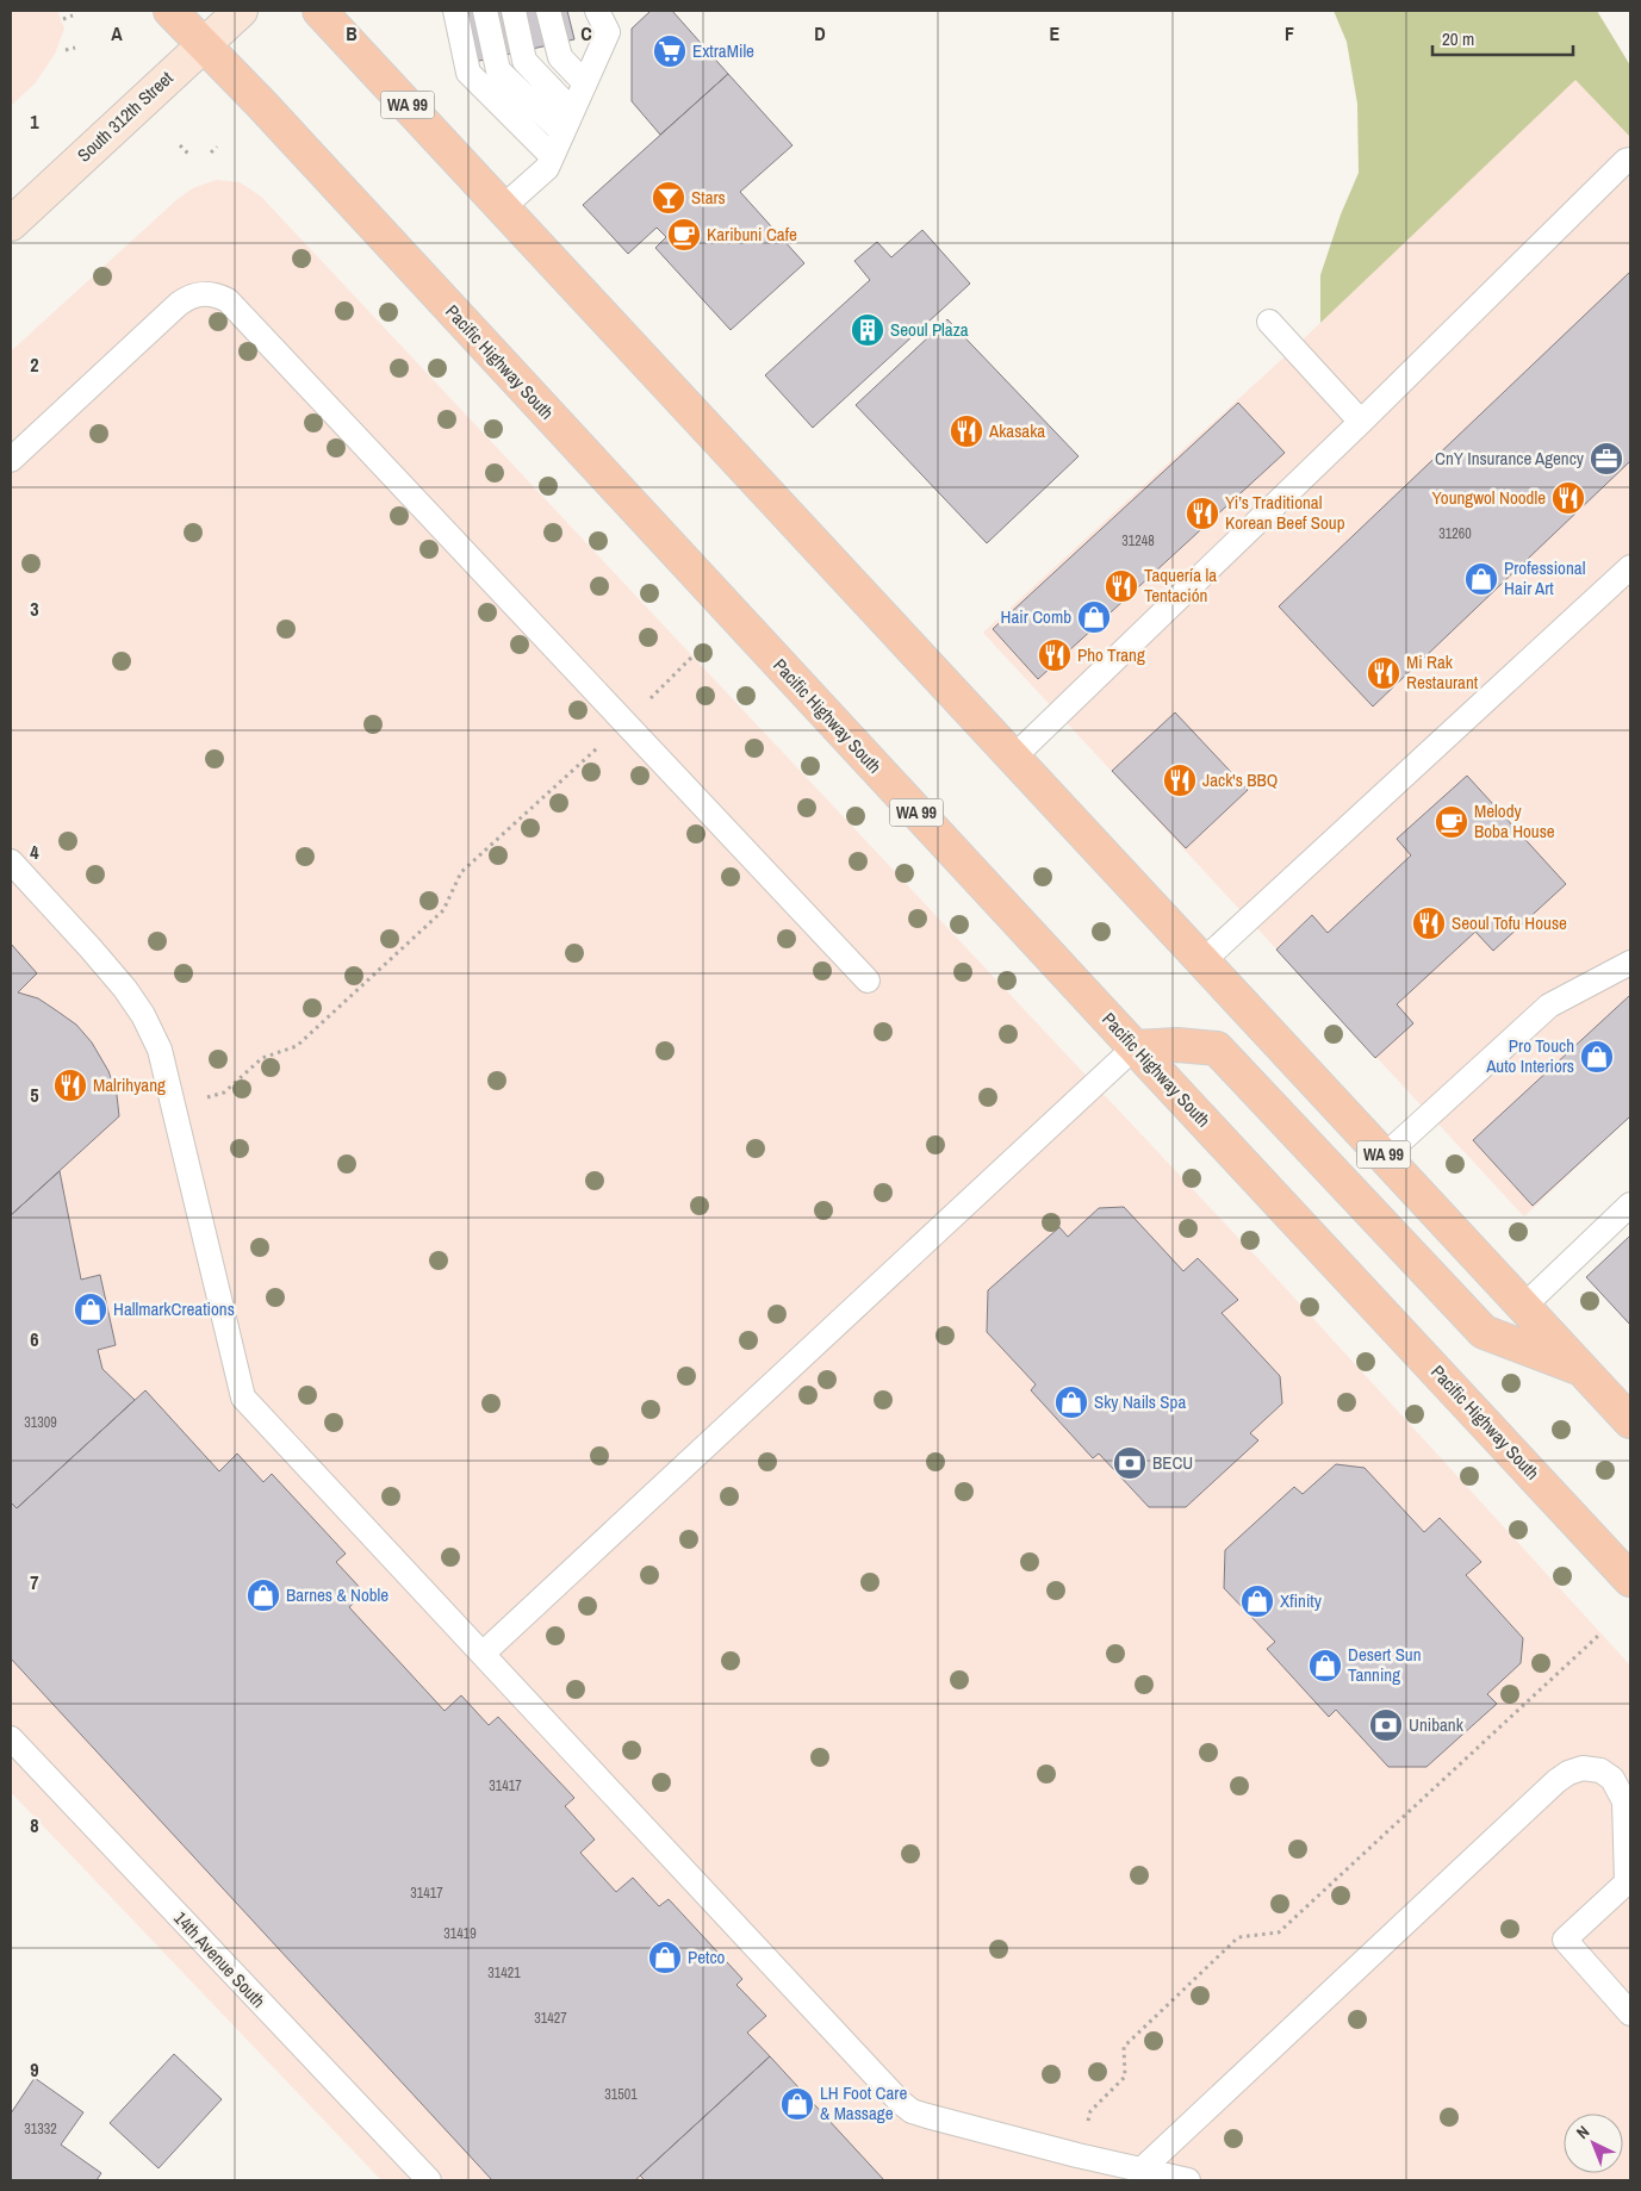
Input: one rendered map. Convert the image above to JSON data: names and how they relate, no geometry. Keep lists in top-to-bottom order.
{
  "streets": {
    "main road": ["WA 99", "Pacific Highway South"],
    "street": ["South 312th Street"],
    "lane": ["14th Avenue South"]
  },
  "crossings": [
    ["South 312th Street", "Pacific Highway South"]
  ],
  "places": {
    "supermarket": ["ExtraMile"],
    "bar": ["Stars"],
    "cafe": ["Karibuni Cafe", "Melody Boba House"],
    "building": ["Seoul Plaza"],
    "restaurant": [
      "Akasaka",
      "Youngwol Noodle",
      "Yi’s Traditional Korean Beef Soup",
      "Taquería la Tentación",
      "Pho Trang",
      "Mi Rak Restaurant",
      "Jack's BBQ",
      "Seoul Tofu House",
      "Malrihyang"
    ],
    "office": ["CnY Insurance Agency"],
    "shop": [
      "Professional Hair Art",
      "Hair Comb",
      "Pro Touch Auto Interiors",
      "HallmarkCreations",
      "Sky Nails Spa",
      "Barnes & Noble",
      "Xfinity",
      "Desert Sun Tanning",
      "Petco",
      "LH Foot Care & Massage"
    ],
    "bank": ["BECU", "Unibank"]
  },
  "house_numbers": [
    "31260",
    "31248",
    "31309",
    "31417",
    "31417",
    "31419",
    "31421",
    "31427",
    "31501",
    "31332"
  ],
  "scale_bar": "20 m",
  "north": "top left",
  "grid": {
    "columns": [
      "A",
      "B",
      "C",
      "D",
      "E",
      "F"
    ],
    "rows": [
      "1",
      "2",
      "3",
      "4",
      "5",
      "6",
      "7",
      "8",
      "9"
    ]
  }
}
